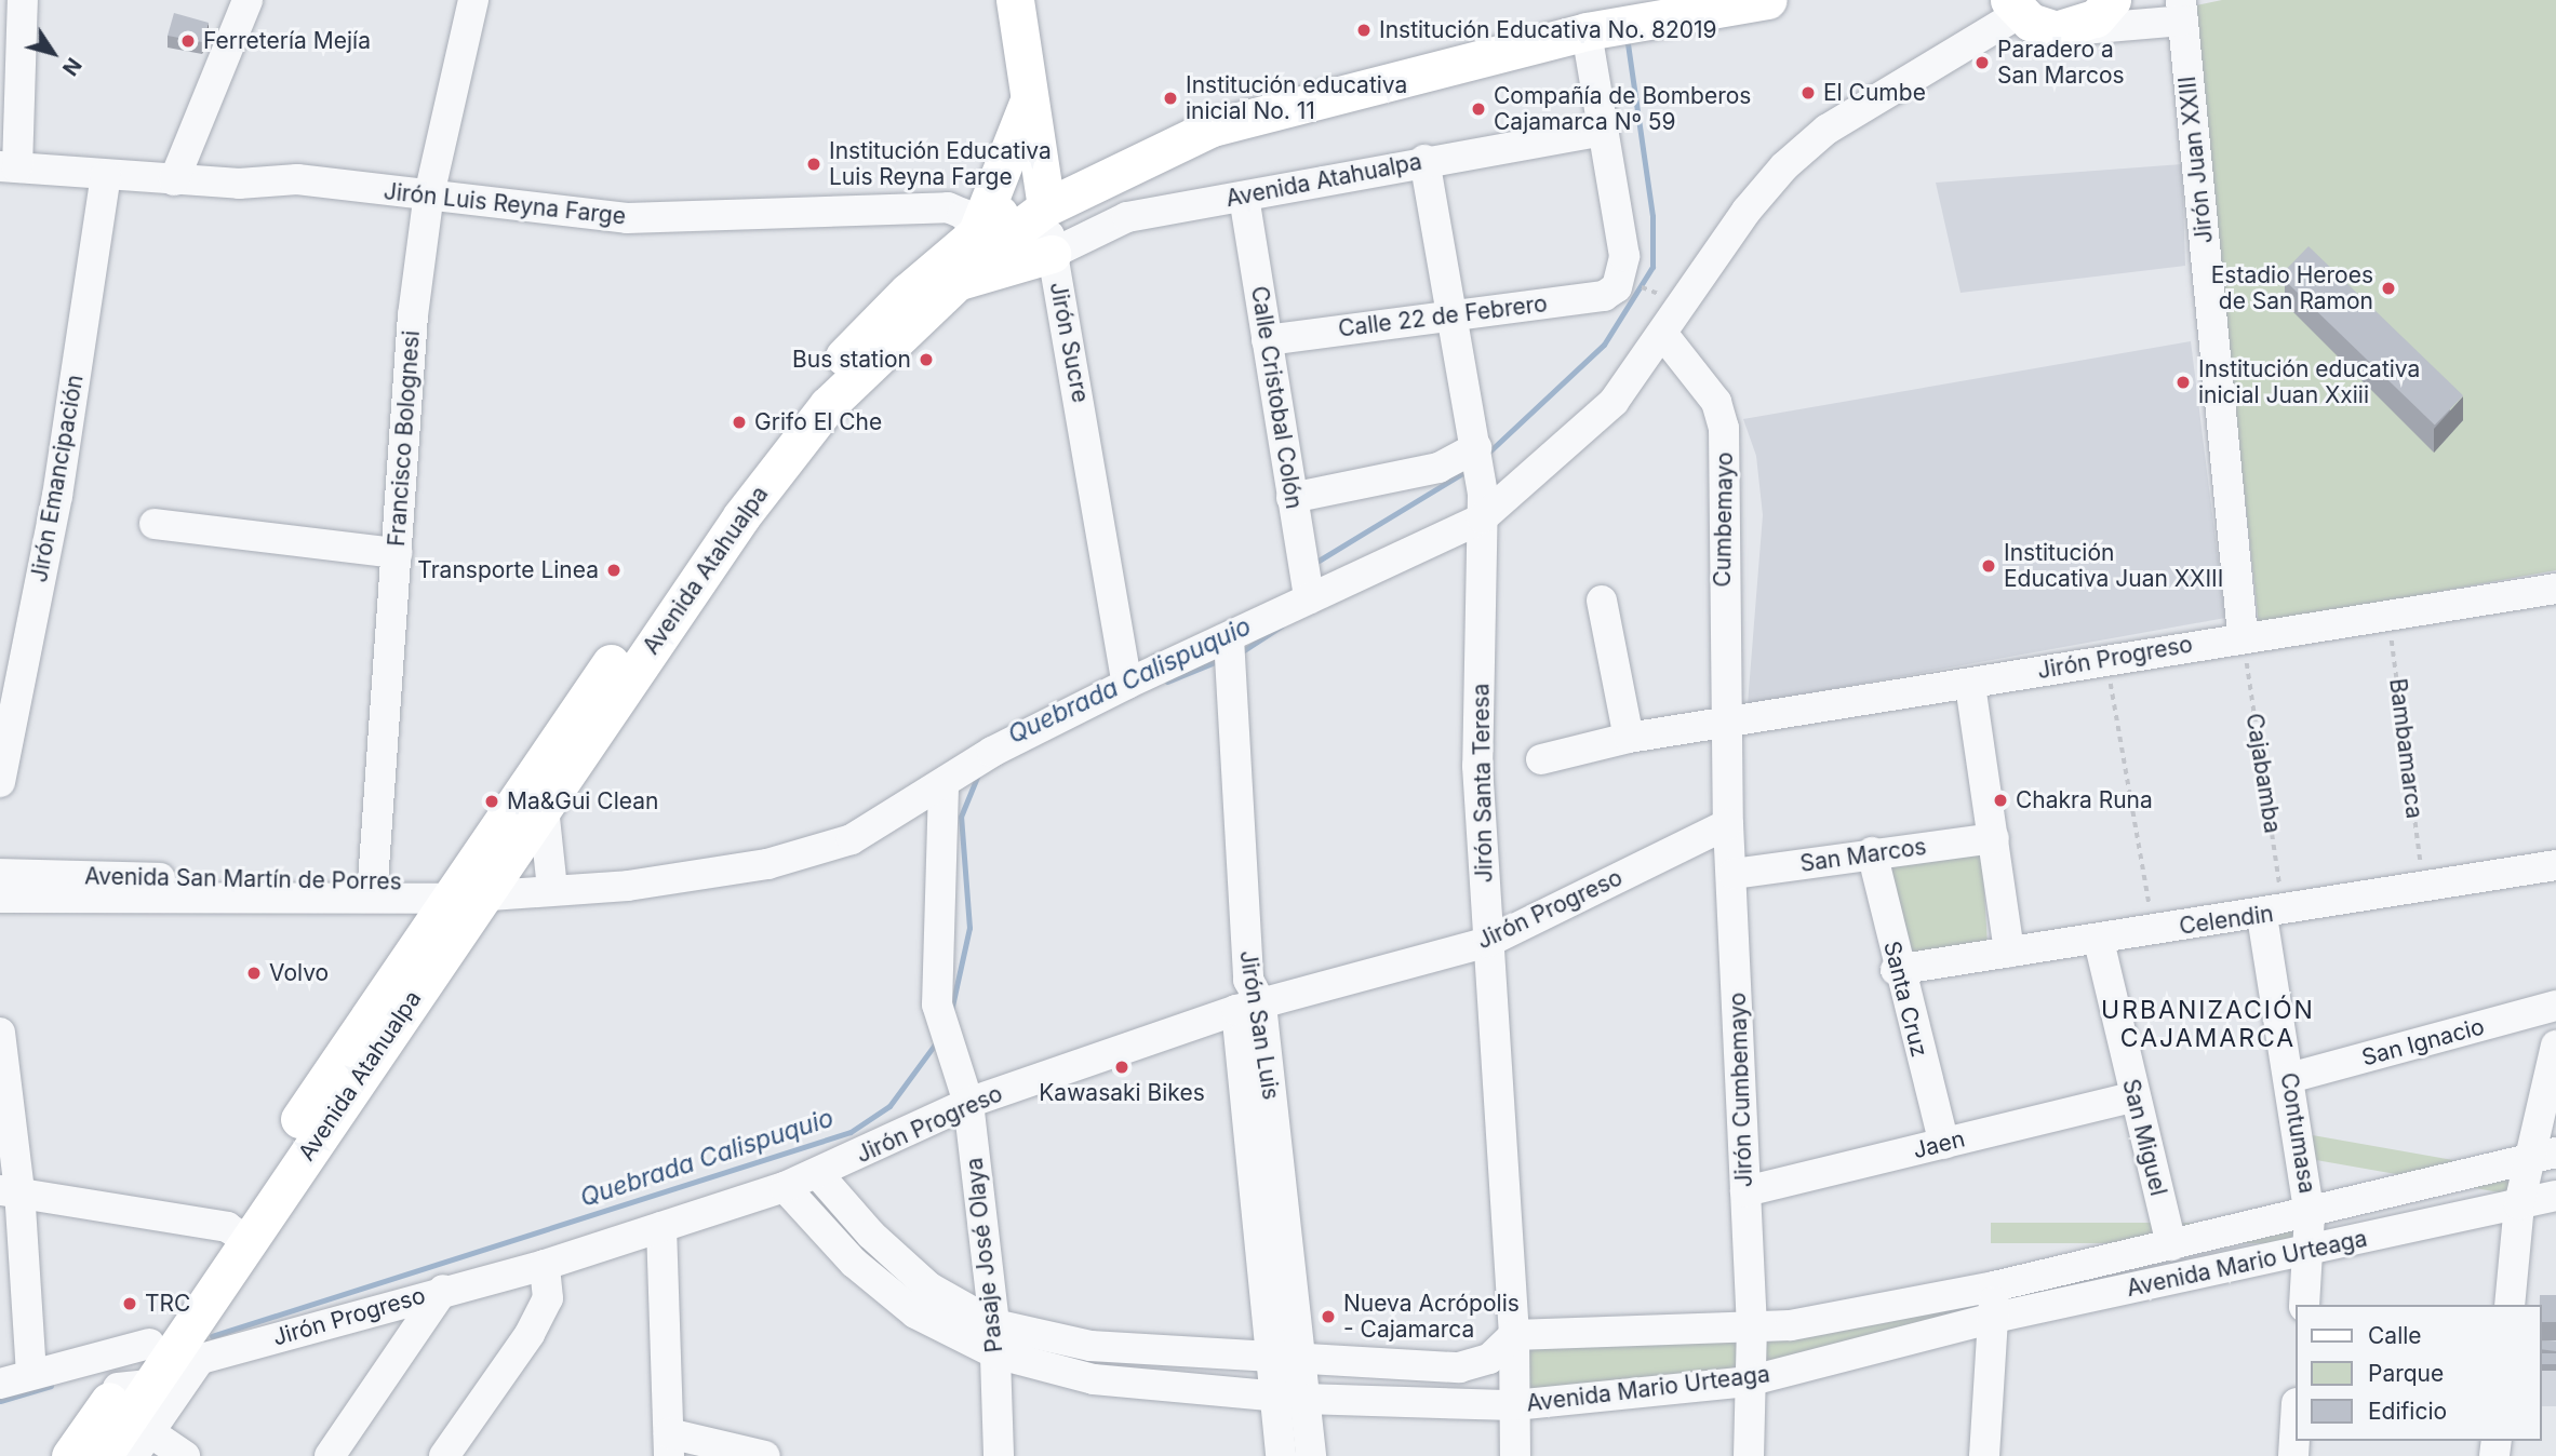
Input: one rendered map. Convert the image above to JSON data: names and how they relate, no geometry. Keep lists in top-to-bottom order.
{
  "streets": {
    "main road": ["Avenida Atahualpa", "Jirón Sucre"],
    "street": [
      "Jirón Juan XXIII",
      "Jirón Luis Reyna Farge",
      "Calle 22 de Febrero",
      "Calle Cristobal Colón",
      "Francisco Bolognesi",
      "Jirón Emancipación",
      "Cumbemayo",
      "Jirón Progreso",
      "Jirón Santa Teresa",
      "San Marcos",
      "Avenida San Martín de Porres",
      "Celendin",
      "Santa Cruz",
      "Jirón San Luis",
      "San Ignacio",
      "Jirón Cumbemayo",
      "Contumasa",
      "San Miguel",
      "Jaen",
      "Pasaje José Olaya",
      "Avenida Mario Urteaga"
    ],
    "path": ["Bambamarca", "Cajabamba"]
  },
  "crossings": [
    ["Jirón Juan XXIII", "Jirón Progreso"],
    ["Jirón Juan XXIII", "Cajabamba"],
    ["Avenida Atahualpa", "Jirón Luis Reyna Farge"],
    ["Avenida Atahualpa", "Calle 22 de Febrero"],
    ["Avenida Atahualpa", "Jirón Sucre"],
    ["Avenida Atahualpa", "Calle Cristobal Colón"],
    ["Avenida Atahualpa", "Jirón Progreso"],
    ["Avenida Atahualpa", "Jirón Santa Teresa"],
    ["Avenida Atahualpa", "Avenida San Martín de Porres"],
    ["Jirón Luis Reyna Farge", "Francisco Bolognesi"],
    ["Jirón Luis Reyna Farge", "Jirón Emancipación"],
    ["Calle 22 de Febrero", "Calle Cristobal Colón"],
    ["Calle 22 de Febrero", "Jirón Santa Teresa"],
    ["Jirón Sucre", "Avenida San Martín de Porres"],
    ["Calle Cristobal Colón", "Avenida San Martín de Porres"],
    ["Francisco Bolognesi", "Avenida San Martín de Porres"],
    ["Cumbemayo", "Jirón Progreso"],
    ["Cumbemayo", "Avenida San Martín de Porres"],
    ["Cumbemayo", "Jirón Cumbemayo"],
    ["Jirón Progreso", "Bambamarca"],
    ["Jirón Progreso", "Cajabamba"],
    ["Jirón Progreso", "Jirón Santa Teresa"],
    ["Jirón Progreso", "Jirón San Luis"],
    ["Jirón Progreso", "Jirón Cumbemayo"],
    ["Jirón Progreso", "Pasaje José Olaya"],
    ["Jirón Progreso", "Avenida Mario Urteaga"],
    ["Bambamarca", "Celendin"],
    ["Cajabamba", "Celendin"],
    ["Cajabamba", "Contumasa"],
    ["Jirón Santa Teresa", "Avenida San Martín de Porres"],
    ["Jirón Santa Teresa", "Avenida Mario Urteaga"],
    ["San Marcos", "Santa Cruz"],
    ["San Marcos", "Jirón Cumbemayo"],
    ["Avenida San Martín de Porres", "Jirón San Luis"],
    ["Avenida San Martín de Porres", "Pasaje José Olaya"],
    ["Celendin", "Santa Cruz"],
    ["Celendin", "Contumasa"],
    ["Celendin", "San Miguel"],
    ["Santa Cruz", "Jaen"],
    ["Jirón San Luis", "Avenida Mario Urteaga"],
    ["San Ignacio", "Contumasa"],
    ["Jirón Cumbemayo", "Jaen"],
    ["Jirón Cumbemayo", "Avenida Mario Urteaga"],
    ["Contumasa", "Avenida Mario Urteaga"],
    ["San Miguel", "Jaen"],
    ["San Miguel", "Avenida Mario Urteaga"],
    ["Pasaje José Olaya", "Avenida Mario Urteaga"]
  ],
  "districts": ["URBANIZACIÓN CAJAMARCA"],
  "water": ["Quebrada Calispuquio"],
  "places": [
    "Institución Educativa No. 82019",
    "Ferretería Mejía",
    "Paradero a San Marcos",
    "El Cumbe",
    "Institución educativa inicial No. 11",
    "Compañía de Bomberos Cajamarca Nº 59",
    "Institución Educativa Luis Reyna Farge",
    "Estadio Heroes de San Ramon",
    "Bus station",
    "Institución educativa inicial Juan Xxiii",
    "Grifo El Che",
    "Institución Educativa Juan XXIII",
    "Transporte Linea",
    "Chakra Runa",
    "Ma&Gui Clean",
    "Volvo",
    "Kawasaki Bikes",
    "TRC",
    "Nueva Acrópolis - Cajamarca"
  ],
  "legend": ["Calle", "Parque", "Edificio"],
  "north": "bottom right"
}
